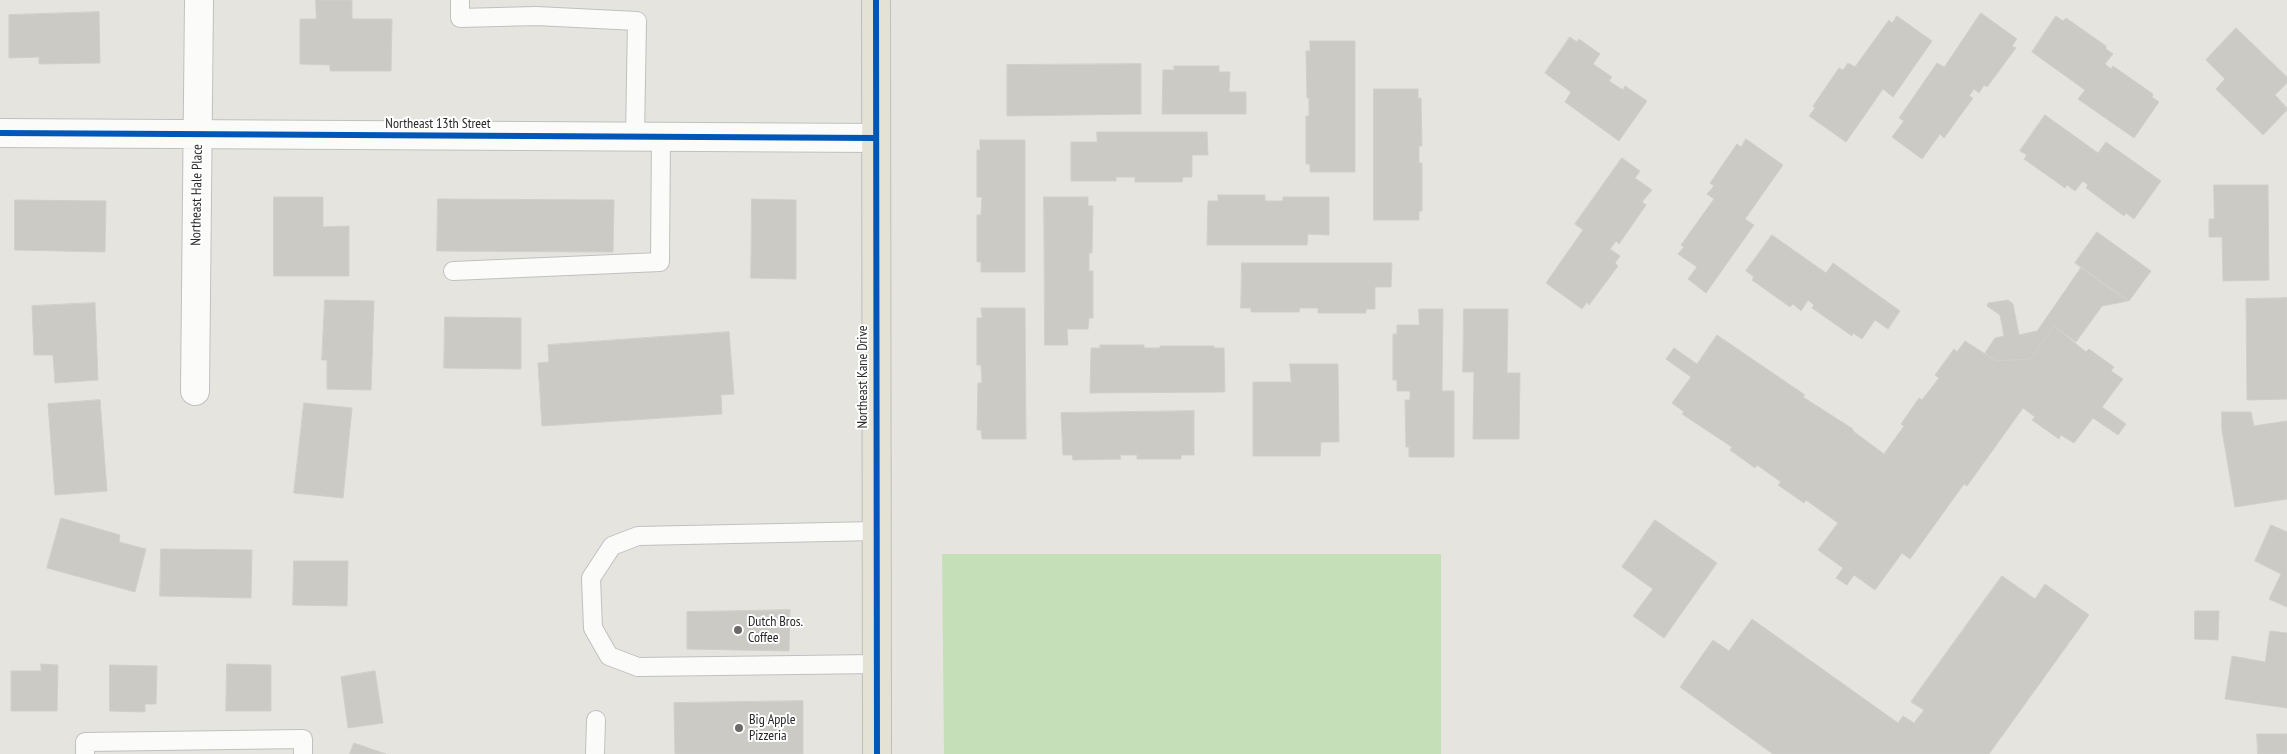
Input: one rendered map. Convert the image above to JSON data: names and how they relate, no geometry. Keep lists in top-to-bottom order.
{
  "streets": {
    "main road": ["Northeast Kane Drive"],
    "street": ["Northeast 13th Street", "Northeast Hale Place"]
  },
  "crossings": [
    ["Northeast 13th Street", "Northeast Hale Place"],
    ["Northeast 13th Street", "Northeast Kane Drive"]
  ],
  "places": ["Dutch Bros. Coffee", "Big Apple Pizzeria"]
}
